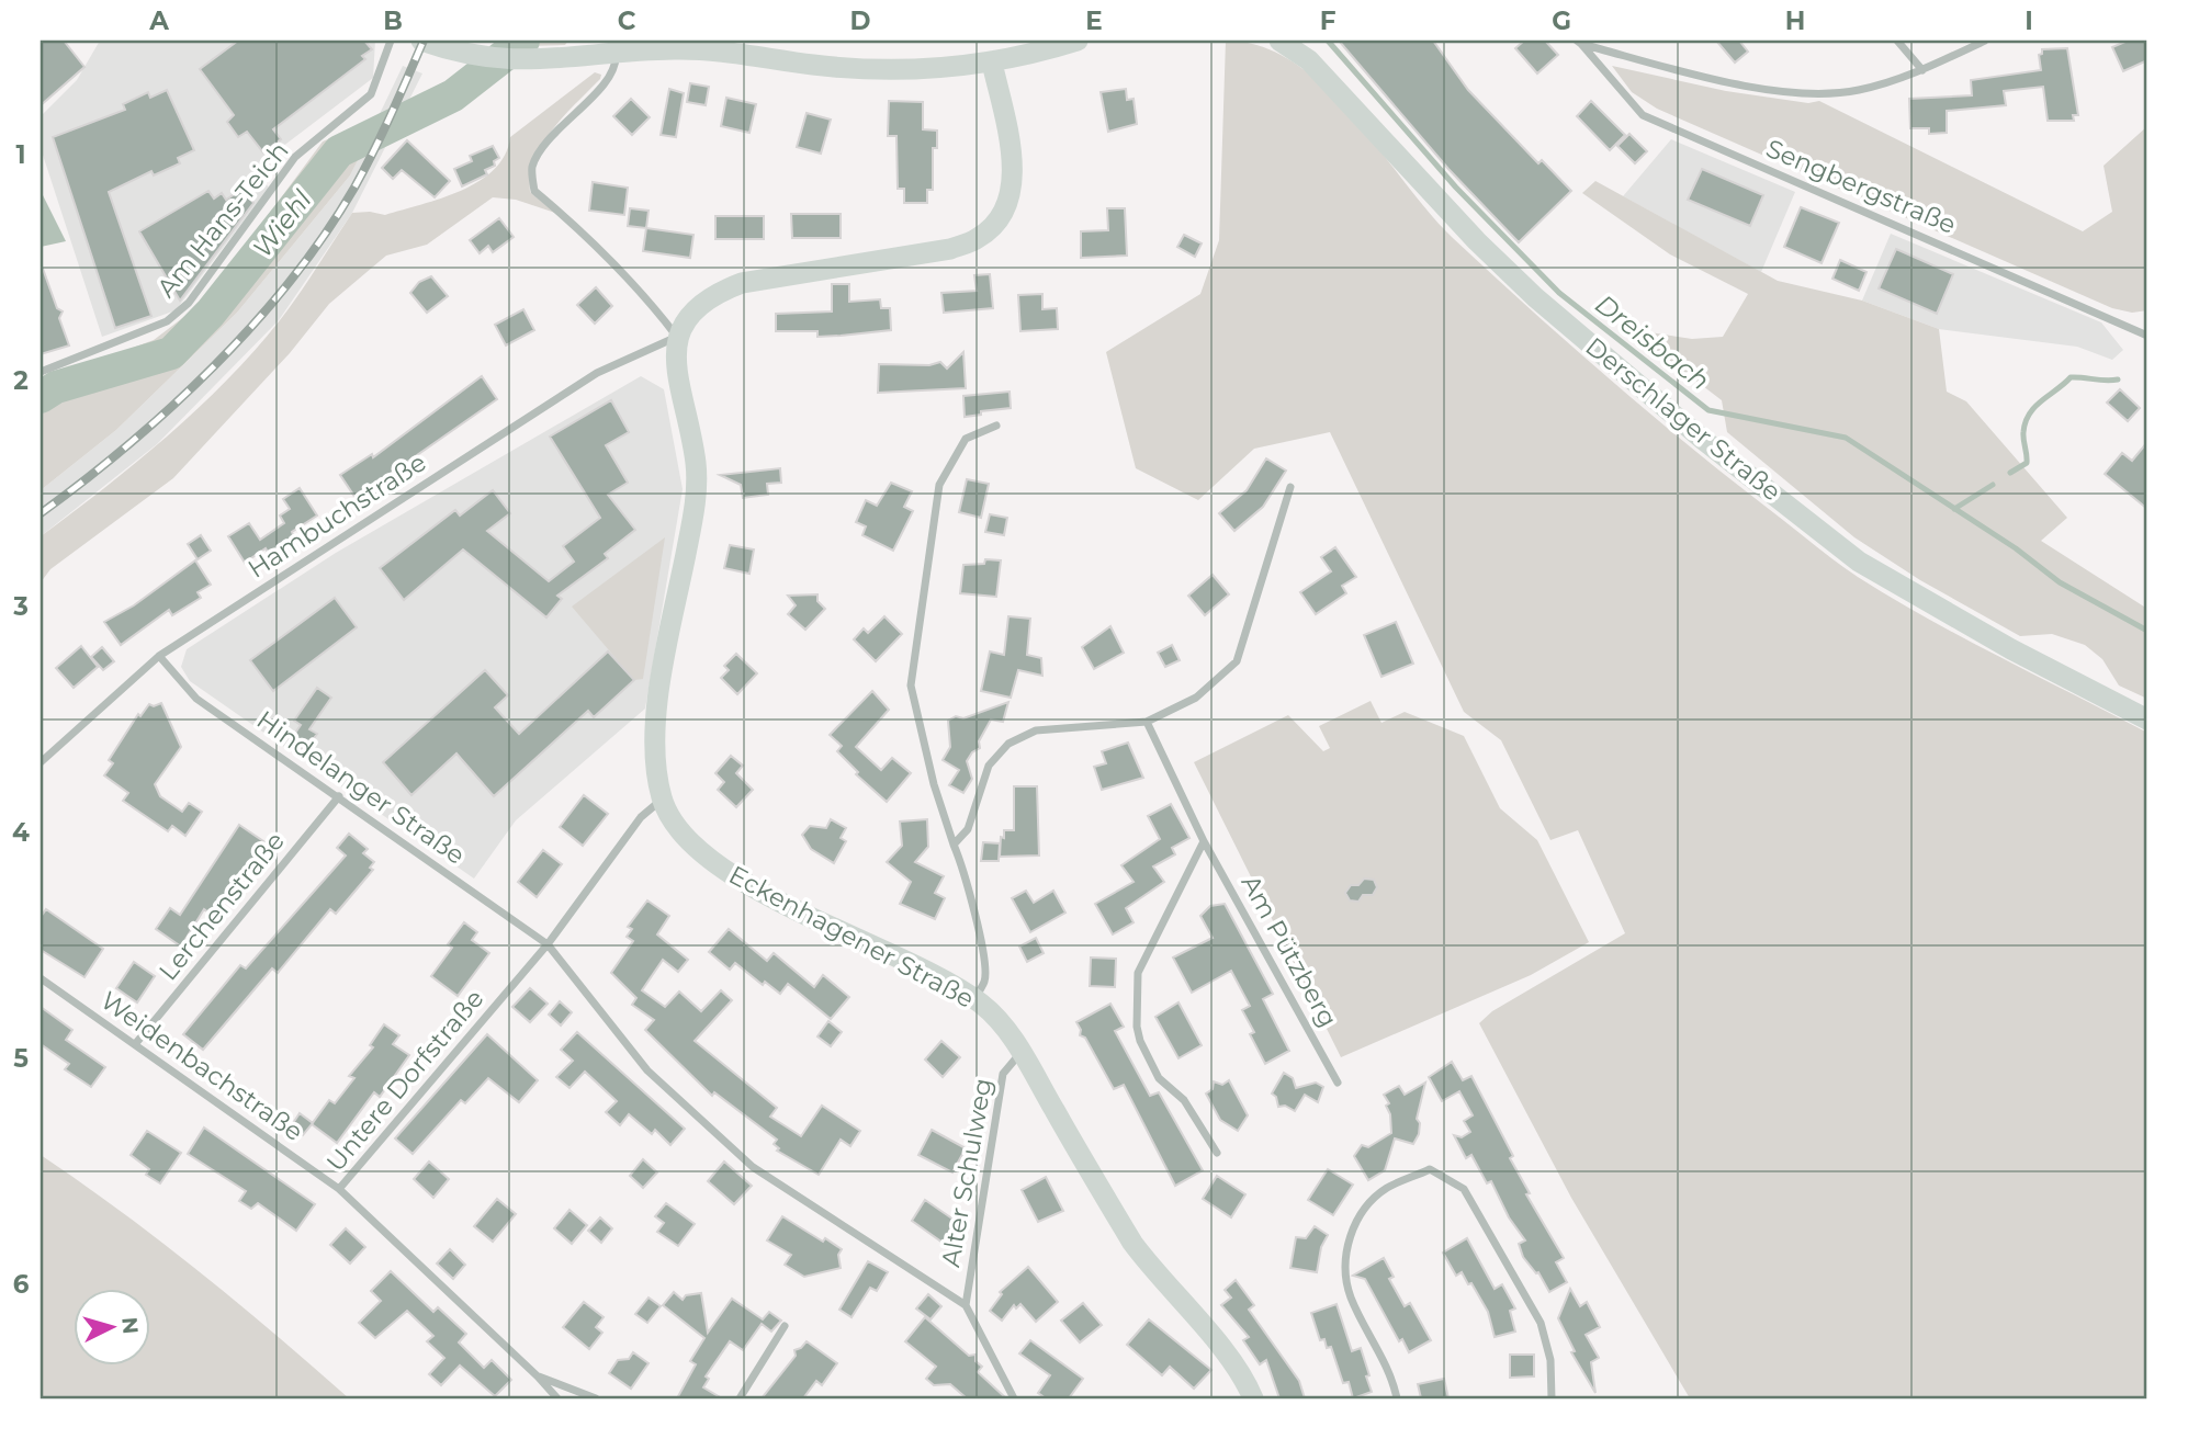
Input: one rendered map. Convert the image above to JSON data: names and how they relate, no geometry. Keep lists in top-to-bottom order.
{
  "streets": {
    "main road": ["Derschlager Straße", "Eckenhagener Straße"],
    "street": [
      "Sengbergstraße",
      "Am Hans-Teich",
      "Hambuchstraße",
      "Hindelanger Straße",
      "Lerchenstraße",
      "Am Pützberg",
      "Weidenbachstraße",
      "Untere Dorfstraße",
      "Alter Schulweg"
    ]
  },
  "crossings": [
    ["Hambuchstraße", "Hindelanger Straße"],
    ["Hambuchstraße", "Eckenhagener Straße"],
    ["Hindelanger Straße", "Lerchenstraße"],
    ["Hindelanger Straße", "Untere Dorfstraße"],
    ["Hindelanger Straße", "Alter Schulweg"],
    ["Lerchenstraße", "Weidenbachstraße"],
    ["Eckenhagener Straße", "Untere Dorfstraße"],
    ["Eckenhagener Straße", "Alter Schulweg"],
    ["Weidenbachstraße", "Untere Dorfstraße"]
  ],
  "water": ["Wiehl", "Dreisbach"],
  "north": "right",
  "grid": {
    "columns": [
      "A",
      "B",
      "C",
      "D",
      "E",
      "F",
      "G",
      "H",
      "I"
    ],
    "rows": [
      "1",
      "2",
      "3",
      "4",
      "5",
      "6"
    ]
  }
}
